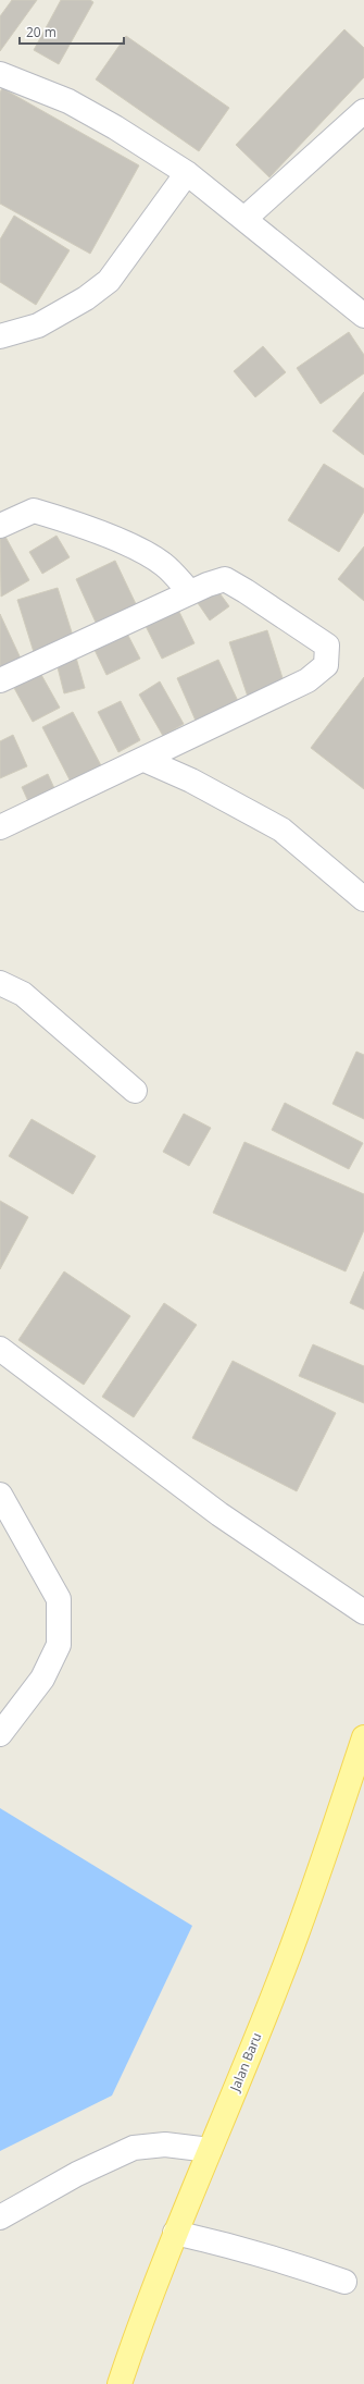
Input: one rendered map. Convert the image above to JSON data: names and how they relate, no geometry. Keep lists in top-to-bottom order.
{
  "streets": {
    "main road": ["Jalan Baru"]
  },
  "scale_bar": "20 m"
}
